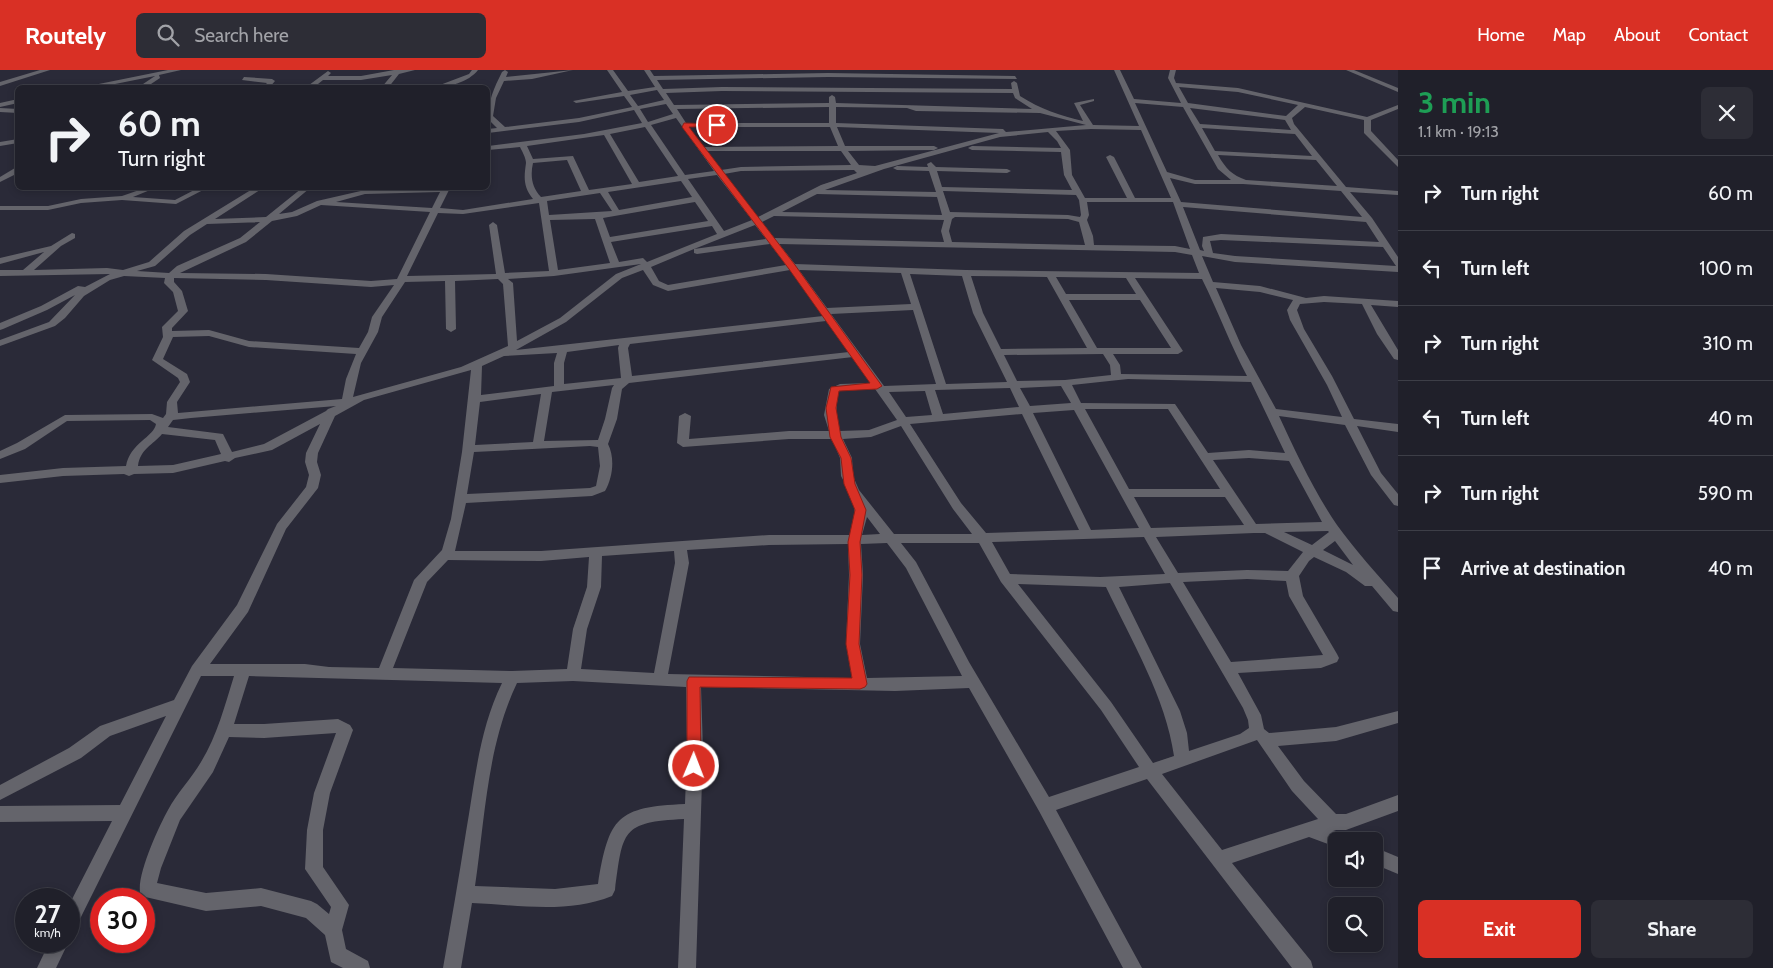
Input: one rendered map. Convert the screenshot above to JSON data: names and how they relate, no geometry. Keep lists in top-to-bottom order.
{
  "page": {
    "header": "Routely",
    "search": "Search here",
    "nav": [
      "Home",
      "Map",
      "About",
      "Contact"
    ],
    "heading": ["3 min", "1.1 km · 19:13"],
    "turn": ["60 m", "Turn right"],
    "list": [
      {
        "name": "Turn right",
        "value": "60 m"
      },
      {
        "name": "Turn left",
        "value": "100 m"
      },
      {
        "name": "Turn right",
        "value": "310 m"
      },
      {
        "name": "Turn left",
        "value": "40 m"
      },
      {
        "name": "Turn right",
        "value": "590 m"
      },
      {
        "name": "Arrive at destination",
        "value": "40 m"
      }
    ],
    "speed": "27 km/h",
    "limit": "30",
    "buttons": ["Exit", "Share"]
  }
}
